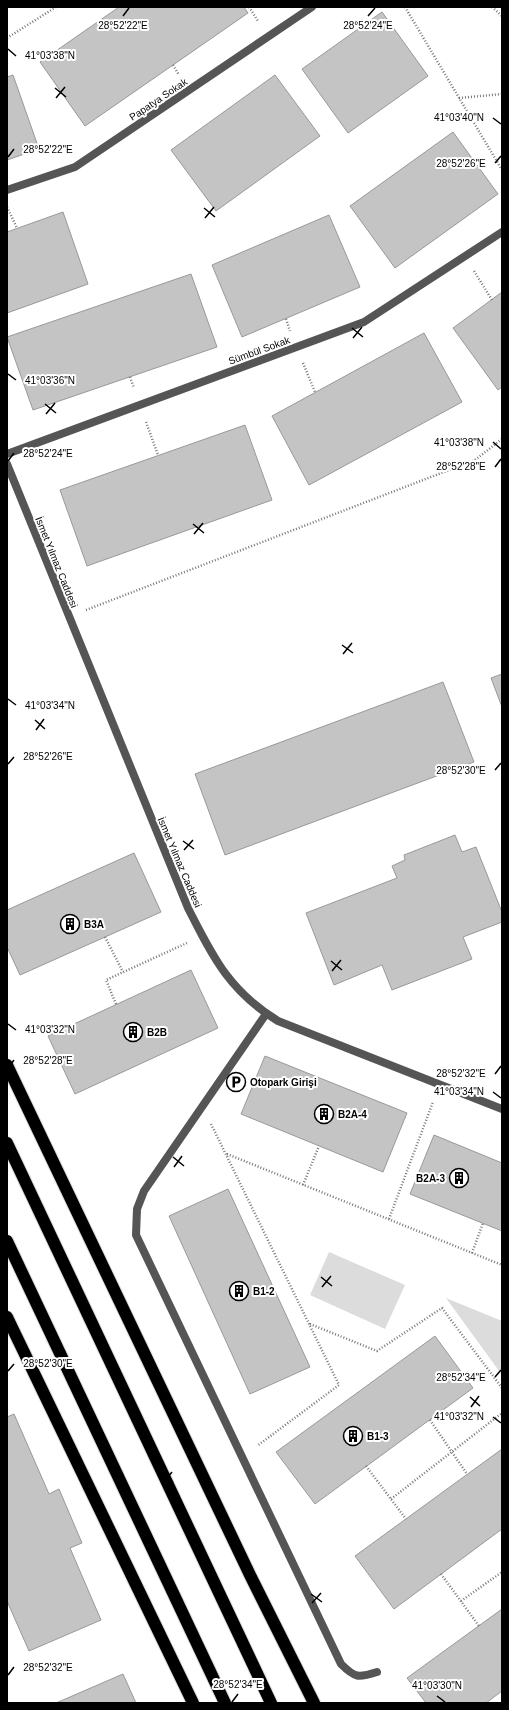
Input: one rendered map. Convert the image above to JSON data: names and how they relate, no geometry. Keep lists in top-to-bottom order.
{
  "streets": {
    "street": ["Papatya Sokak", "Sümbül Sokak", "İsmet Yılmaz Caddesi"]
  },
  "places": {
    "building": [
      "B3A",
      "B2B",
      "B2A-4",
      "B2A-3",
      "B1-2",
      "B1-3"
    ],
    "parking": ["Otopark Girişi"]
  },
  "coordinates": [
    "28°52'24\"E",
    "28°52'22\"E",
    "41°03'38\"N",
    "41°03'40\"N",
    "28°52'26\"E",
    "41°03'36\"N",
    "28°52'28\"E",
    "41°03'34\"N",
    "28°52'30\"E",
    "41°03'32\"N",
    "28°52'32\"E",
    "28°52'34\"E",
    "41°03'30\"N"
  ]
}
